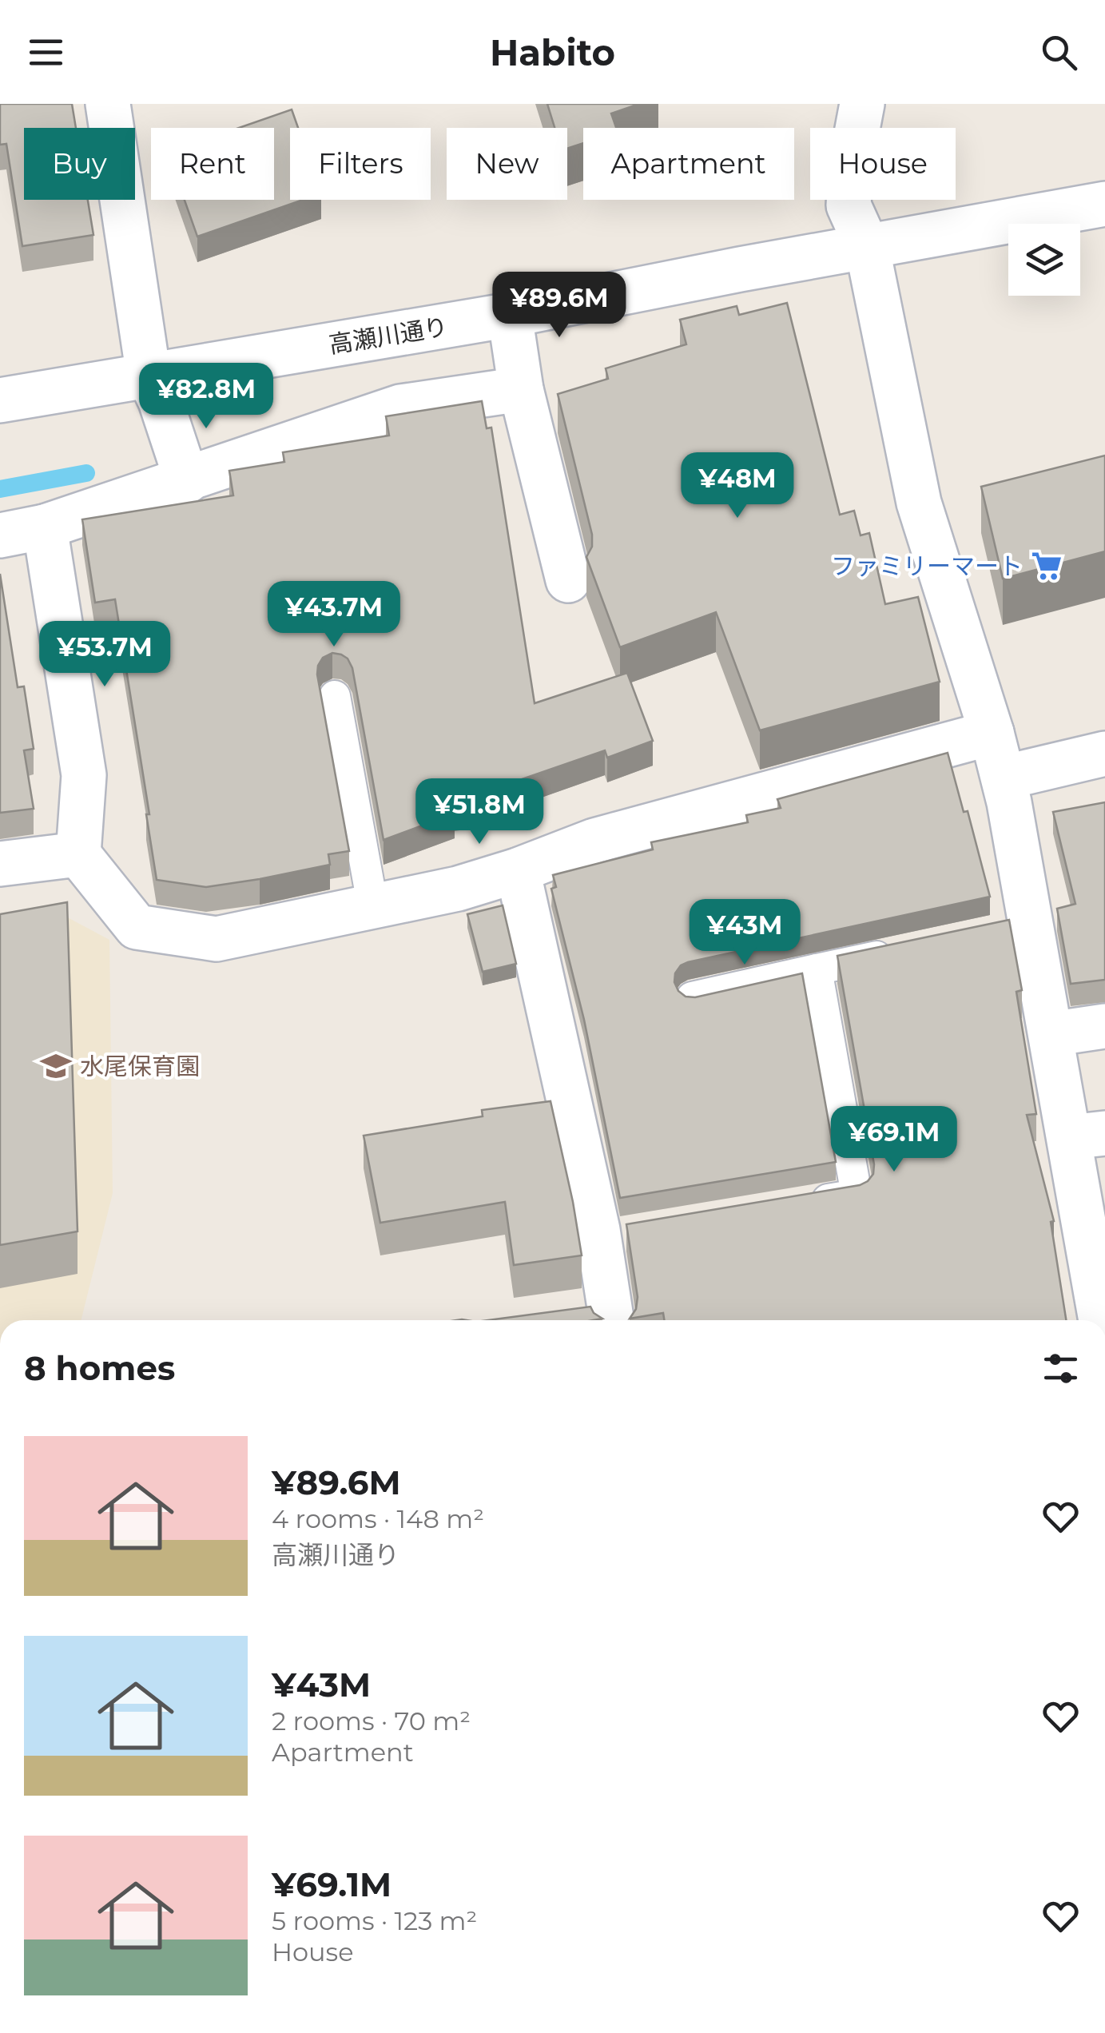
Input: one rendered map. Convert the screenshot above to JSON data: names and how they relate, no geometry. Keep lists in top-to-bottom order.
{
  "streets": {
    "street": ["高瀬川通り"]
  },
  "places": {
    "supermarket": ["ファミリーマート"],
    "school or university": ["水尾保育園"]
  },
  "page": {
    "header": "Habito",
    "chip": [
      "Buy",
      "Rent",
      "Filters",
      "New",
      "Apartment",
      "House"
    ],
    "price": [
      "¥89.6M",
      "¥82.8M",
      "¥48M",
      "¥43.7M",
      "¥53.7M",
      "¥51.8M",
      "¥43M",
      "¥69.1M"
    ],
    "heading": "8 homes",
    "list": [
      {
        "name": "¥89.6M",
        "note": "4 rooms · 148 m² · 高瀬川通り"
      },
      {
        "name": "¥43M",
        "note": "2 rooms · 70 m² · Apartment"
      },
      {
        "name": "¥69.1M",
        "note": "5 rooms · 123 m² · House"
      }
    ]
  }
}
